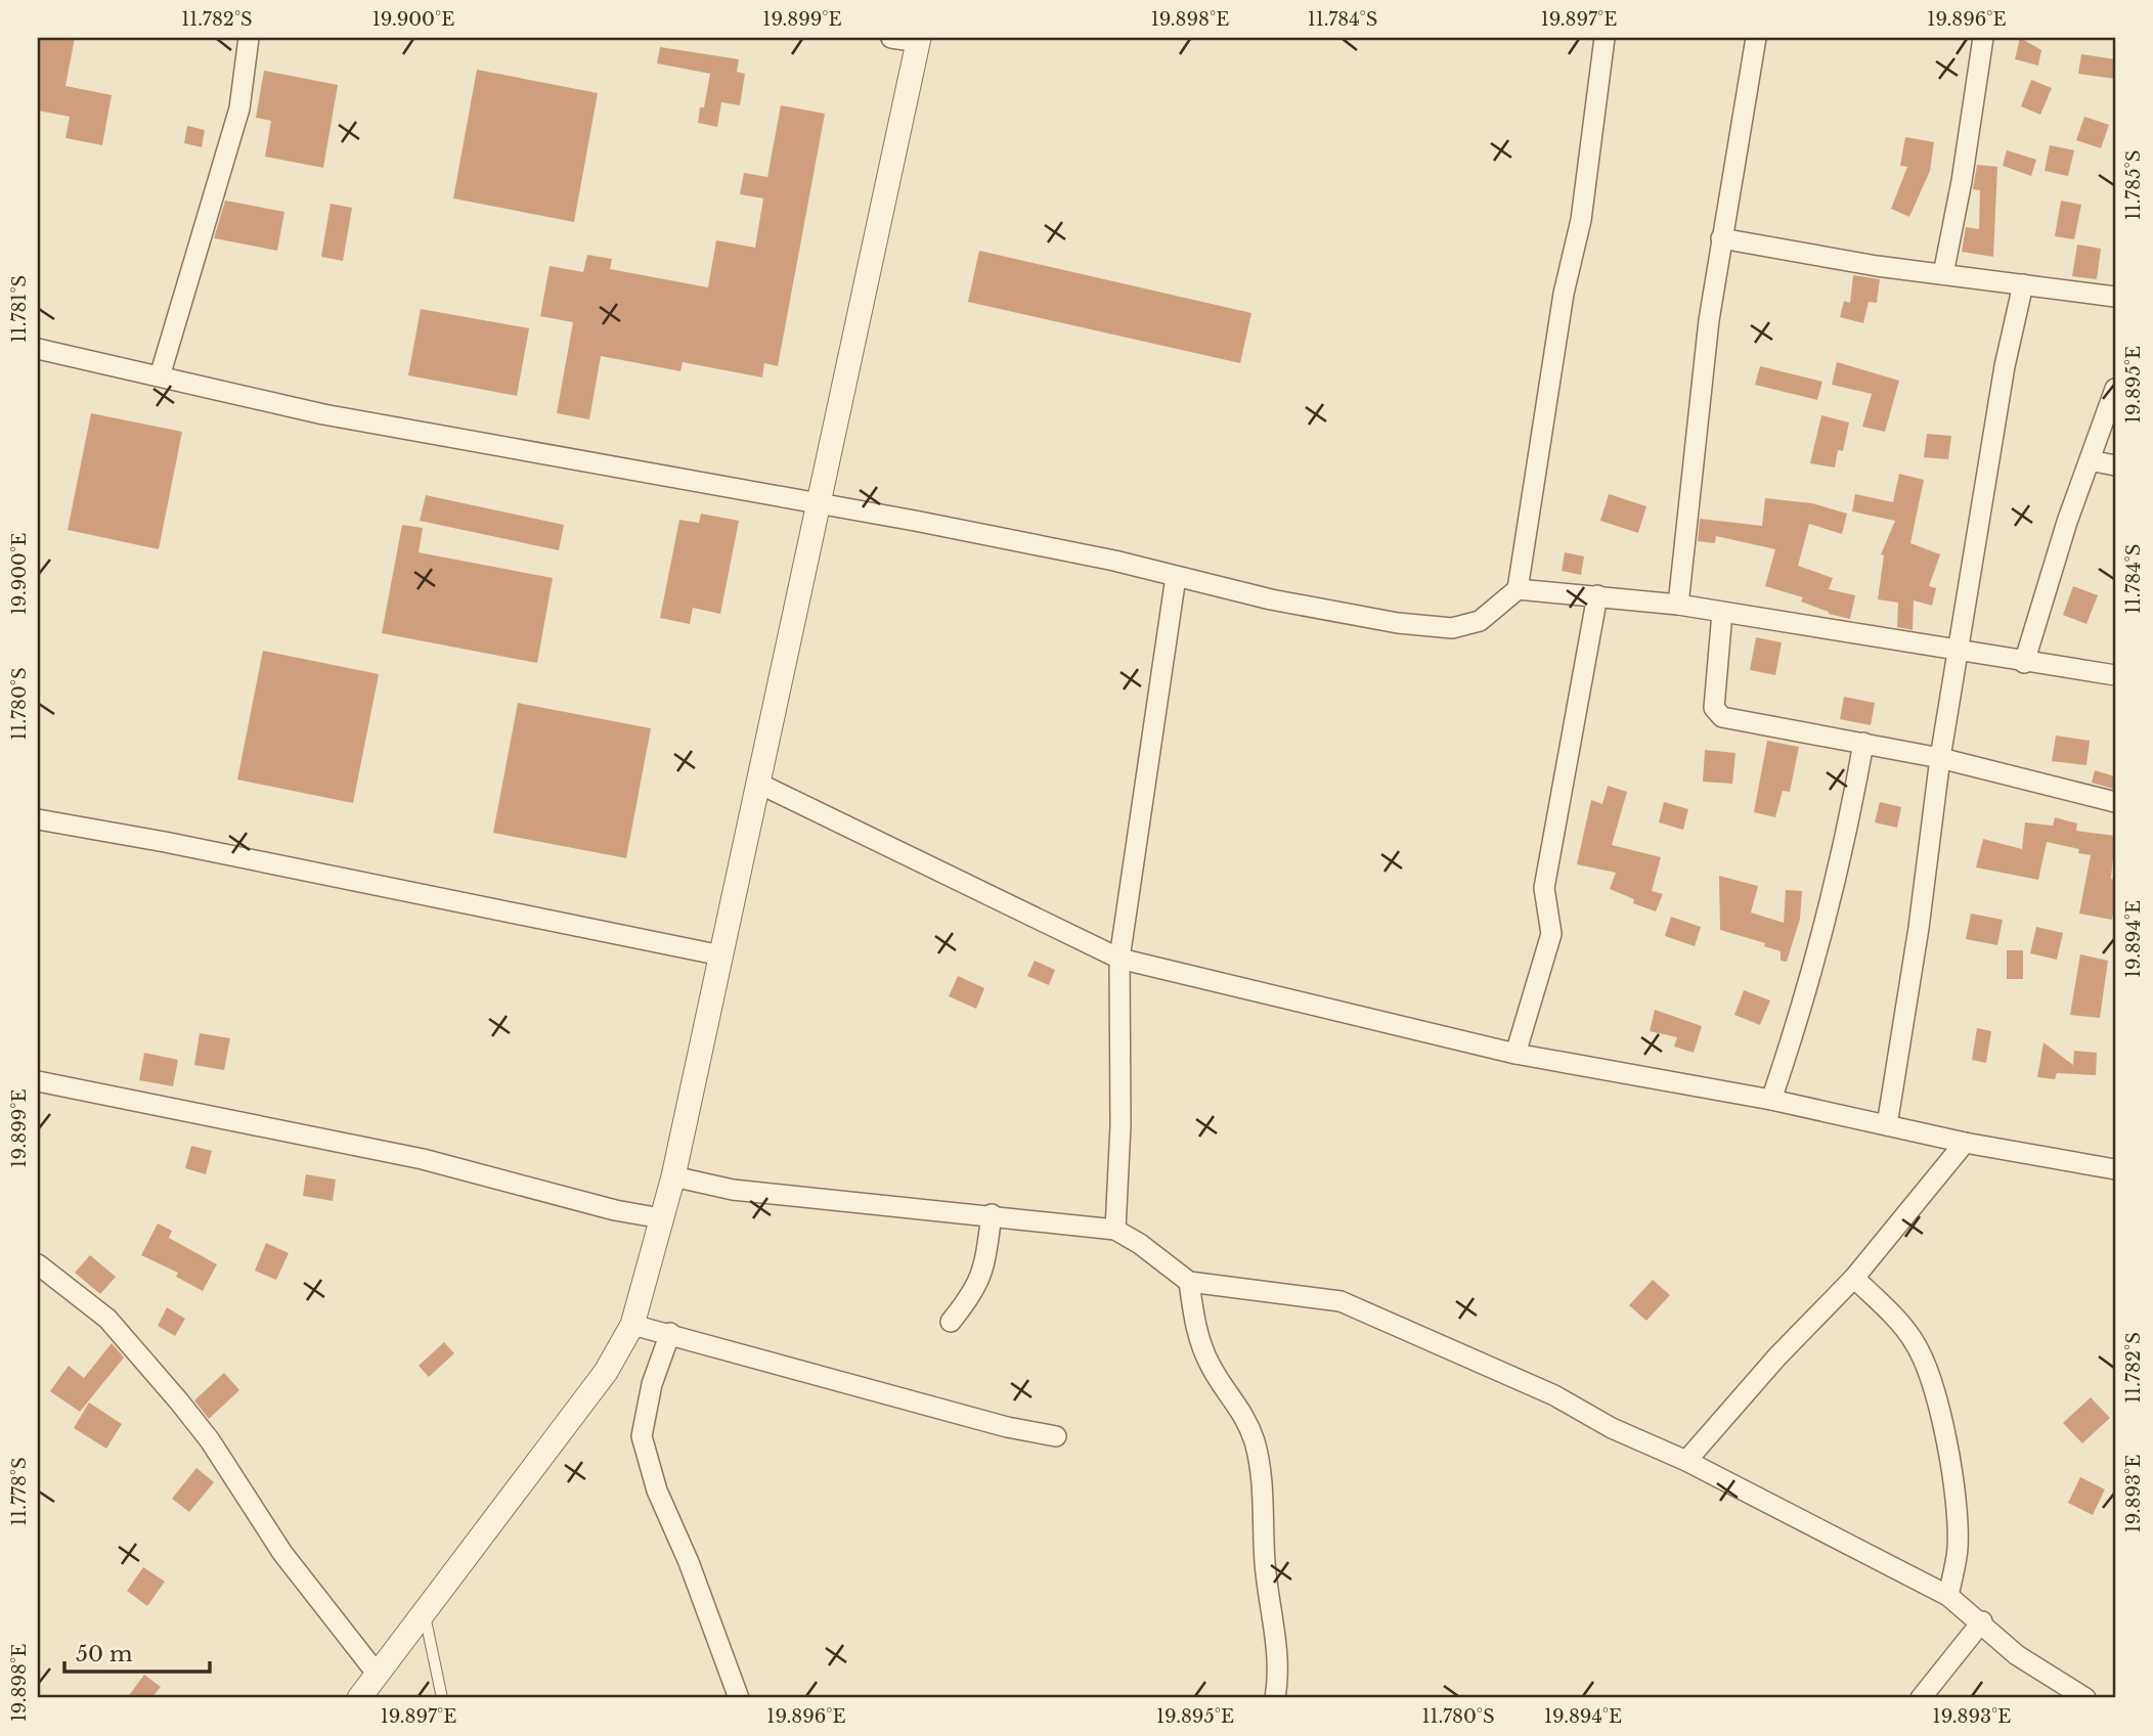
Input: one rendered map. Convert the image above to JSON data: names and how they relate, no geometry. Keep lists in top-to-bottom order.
{
  "scale_bar": "50 m",
  "coordinates": [
    "11.782°S",
    "19.900°E",
    "19.899°E",
    "19.898°E",
    "11.784°S",
    "19.897°E",
    "19.896°E",
    "11.785°S",
    "11.781°S",
    "19.895°E",
    "11.780°S",
    "19.894°E",
    "11.778°S",
    "19.893°E"
  ]
}
